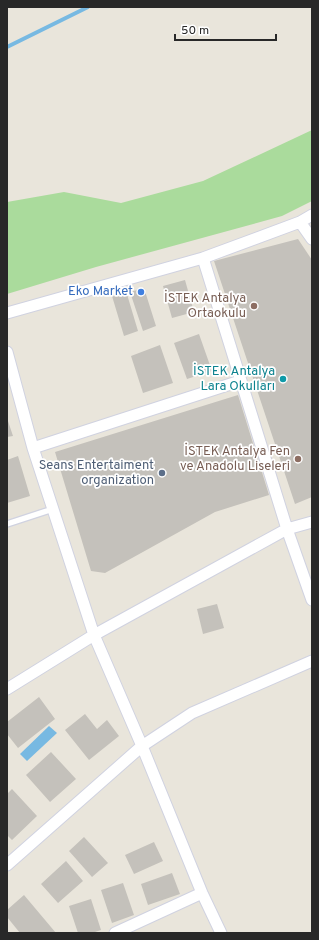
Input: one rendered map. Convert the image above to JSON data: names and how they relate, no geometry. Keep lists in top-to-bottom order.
{
  "places": [
    "Eko Market",
    "İSTEK Antalya Ortaokulu",
    "İSTEK Antalya Lara Okulları",
    "İSTEK Antalya Fen ve Anadolu Liseleri",
    "Seans Entertaiment organization"
  ],
  "scale_bar": "50 m"
}
